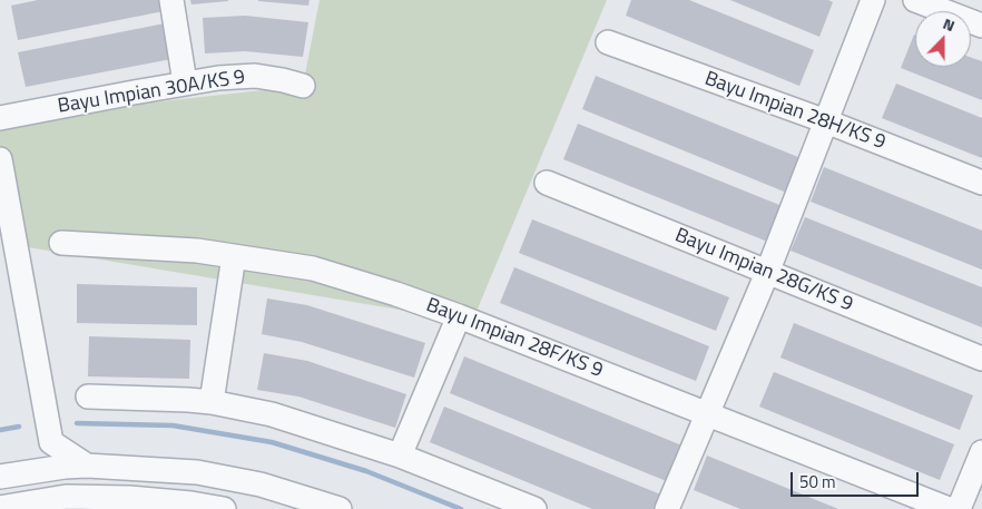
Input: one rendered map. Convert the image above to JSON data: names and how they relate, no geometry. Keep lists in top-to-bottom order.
{
  "streets": {
    "street": [
      "Bayu Impian 30A/KS 9",
      "Bayu Impian 28H/KS 9",
      "Bayu Impian 28G/KS 9",
      "Bayu Impian 28F/KS 9"
    ]
  },
  "scale_bar": "50 m",
  "north": "top"
}
